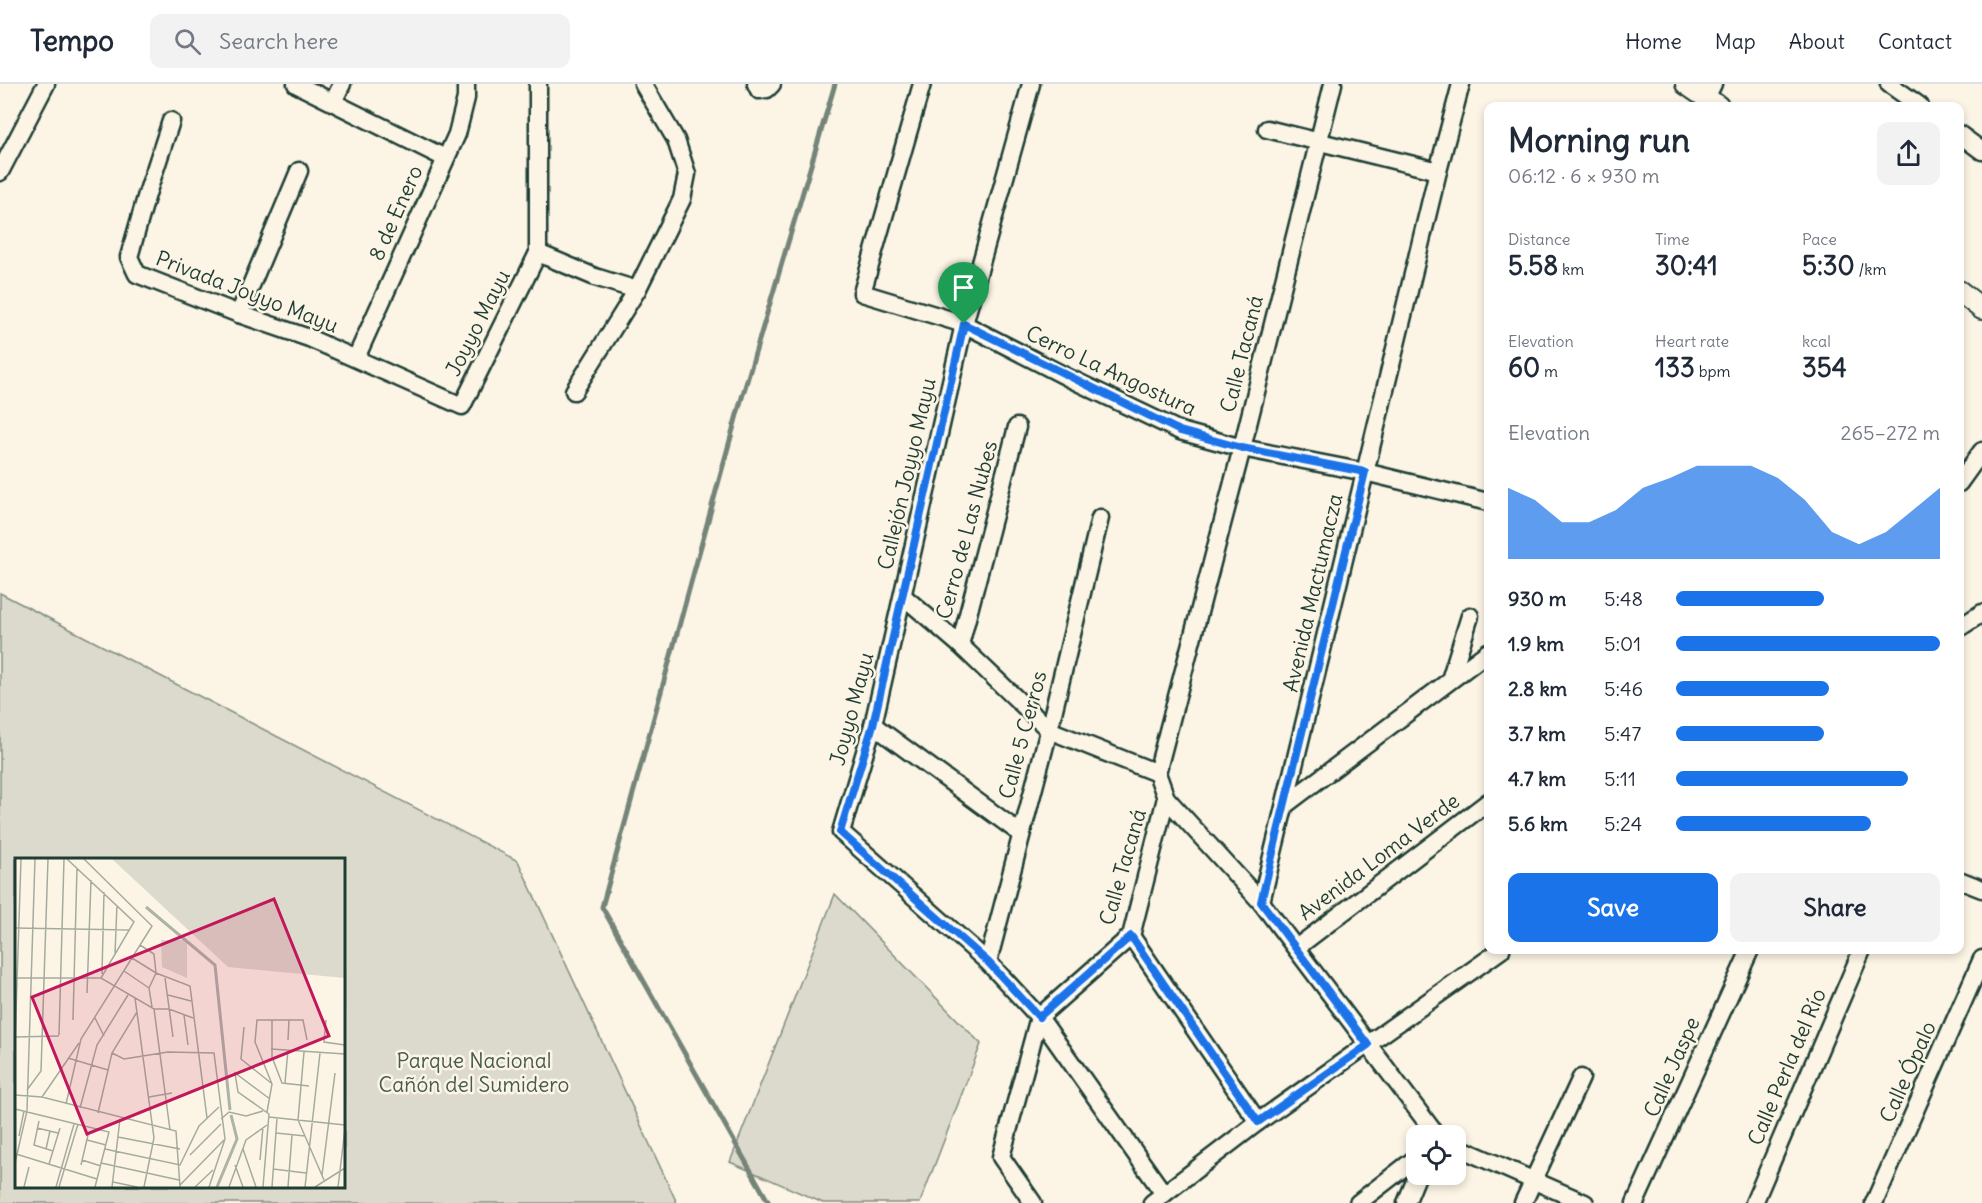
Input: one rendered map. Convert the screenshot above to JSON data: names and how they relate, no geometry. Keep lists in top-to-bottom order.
{
  "streets": {
    "street": [
      "8 de Enero",
      "Privada Joyyo Mayu",
      "Joyyo Mayu",
      "Calle Tacaná",
      "Cerro La Angostura",
      "Callejón Joyyo Mayu",
      "Cerro de Las Nubes",
      "Avenida Mactumacza",
      "Calle 5 Cerros",
      "Avenida Loma Verde",
      "Calle Jaspe",
      "Calle Perla del Río",
      "Calle Ópalo"
    ]
  },
  "crossings": [
    ["8 de Enero", "Privada Joyyo Mayu"],
    ["8 de Enero", "Joyyo Mayu"],
    ["Privada Joyyo Mayu", "Joyyo Mayu"],
    ["Joyyo Mayu", "Callejón Joyyo Mayu"],
    ["Joyyo Mayu", "Calle 5 Cerros"],
    ["Calle Tacaná", "Cerro La Angostura"],
    ["Cerro La Angostura", "Callejón Joyyo Mayu"],
    ["Cerro La Angostura", "Avenida Mactumacza"]
  ],
  "parks": ["Parque Nacional Cañón del Sumidero"],
  "page": {
    "header": "Tempo",
    "search": "Search here",
    "nav": [
      "Home",
      "Map",
      "About",
      "Contact"
    ],
    "heading": ["Morning run", "06:12 · 6 × 930 m"],
    "stats": [
      ["Distance", "5.58 km"],
      ["Time", "30:41"],
      ["Pace", "5:30 /km"],
      ["Elevation", "60 m"],
      ["Heart rate", "133 bpm"],
      ["kcal", "354"]
    ],
    "chart": ["Elevation", "265–272 m"],
    "list": [
      {
        "name": "930 m",
        "note": "5:48"
      },
      {
        "name": "1.9 km",
        "note": "5:01"
      },
      {
        "name": "2.8 km",
        "note": "5:46"
      },
      {
        "name": "3.7 km",
        "note": "5:47"
      },
      {
        "name": "4.7 km",
        "note": "5:11"
      },
      {
        "name": "5.6 km",
        "note": "5:24"
      }
    ],
    "buttons": ["Save", "Share"]
  }
}
